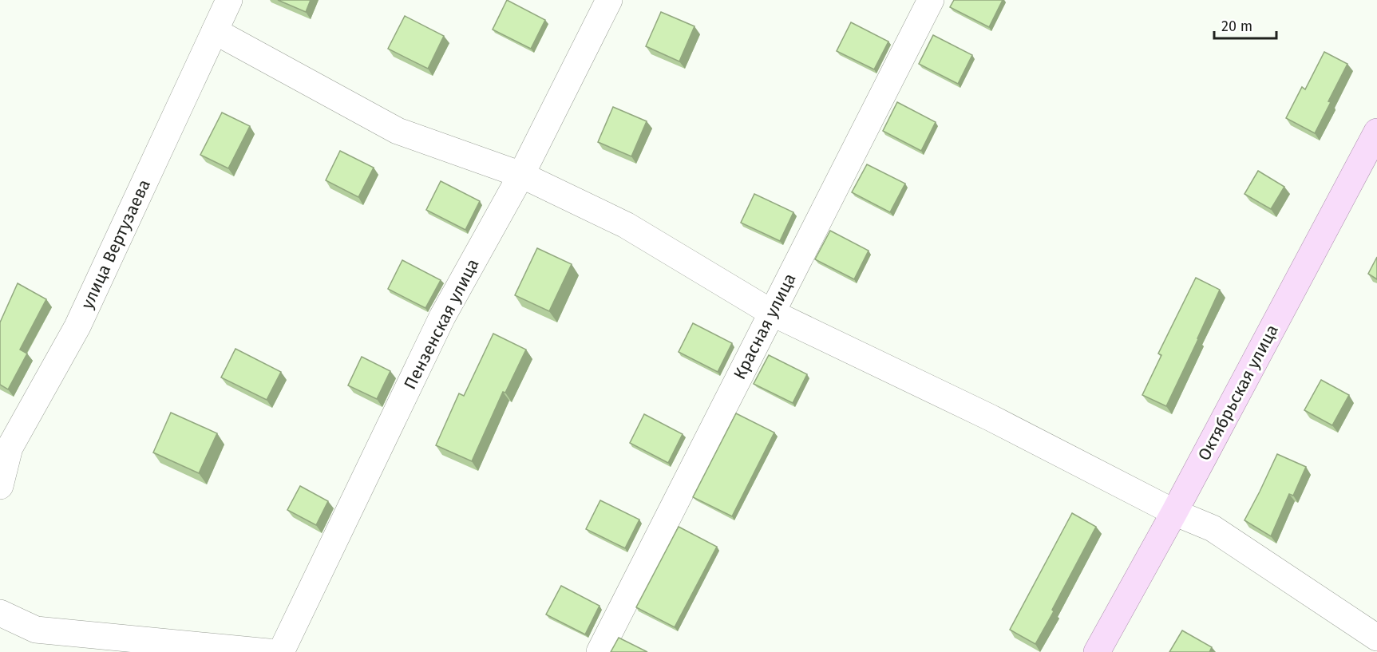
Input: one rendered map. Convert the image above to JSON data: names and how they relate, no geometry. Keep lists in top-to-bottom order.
{
  "streets": {
    "main road": ["Октябрьская улица"],
    "street": ["улица Вертузаева", "Пензенская улица", "Красная улица"]
  },
  "scale_bar": "20 m"
}
